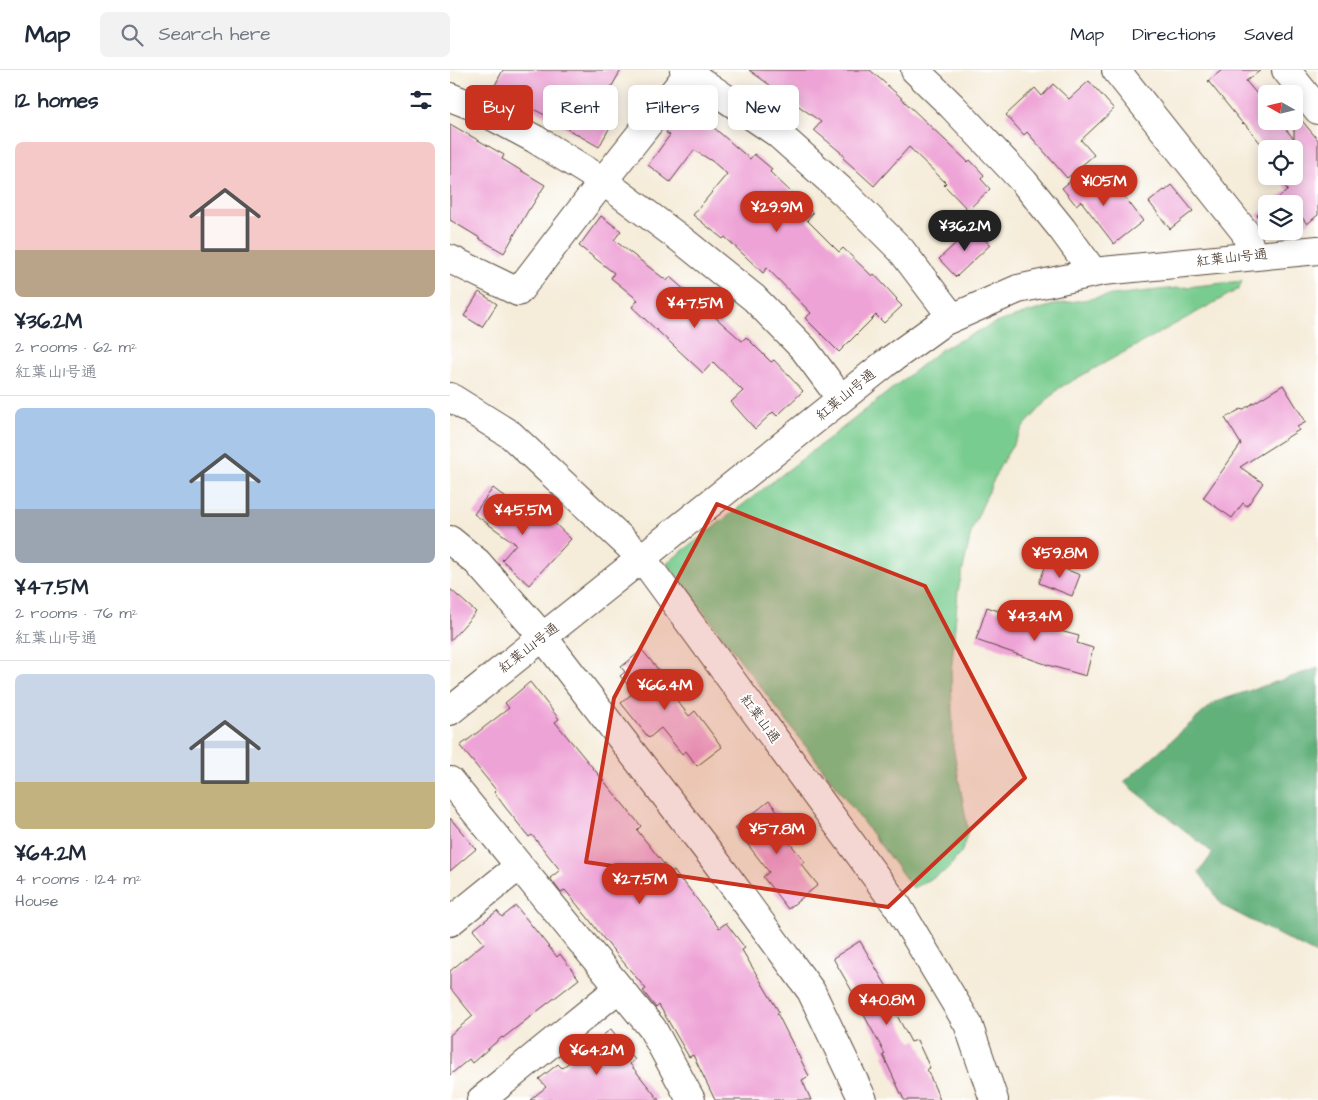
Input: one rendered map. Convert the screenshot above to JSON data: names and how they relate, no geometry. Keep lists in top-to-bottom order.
{
  "streets": {
    "street": ["紅葉山1号通", "紅葉山通"]
  },
  "crossings": [
    ["紅葉山1号通", "紅葉山通"]
  ],
  "north": "left",
  "page": {
    "header": "Map",
    "search": "Search here",
    "nav": ["Map", "Directions", "Saved"],
    "heading": "12 homes",
    "chip": [
      "Buy",
      "Rent",
      "Filters",
      "New"
    ],
    "list": [
      {
        "name": "¥36.2M",
        "note": "2 rooms · 62 m² · 紅葉山1号通"
      },
      {
        "name": "¥47.5M",
        "note": "2 rooms · 76 m² · 紅葉山1号通"
      },
      {
        "name": "¥64.2M",
        "note": "4 rooms · 124 m² · House"
      }
    ],
    "price": [
      "¥105M",
      "¥29.9M",
      "¥36.2M",
      "¥47.5M",
      "¥45.5M",
      "¥59.8M",
      "¥43.4M",
      "¥66.4M",
      "¥57.8M",
      "¥27.5M",
      "¥40.8M",
      "¥64.2M"
    ]
  }
}
